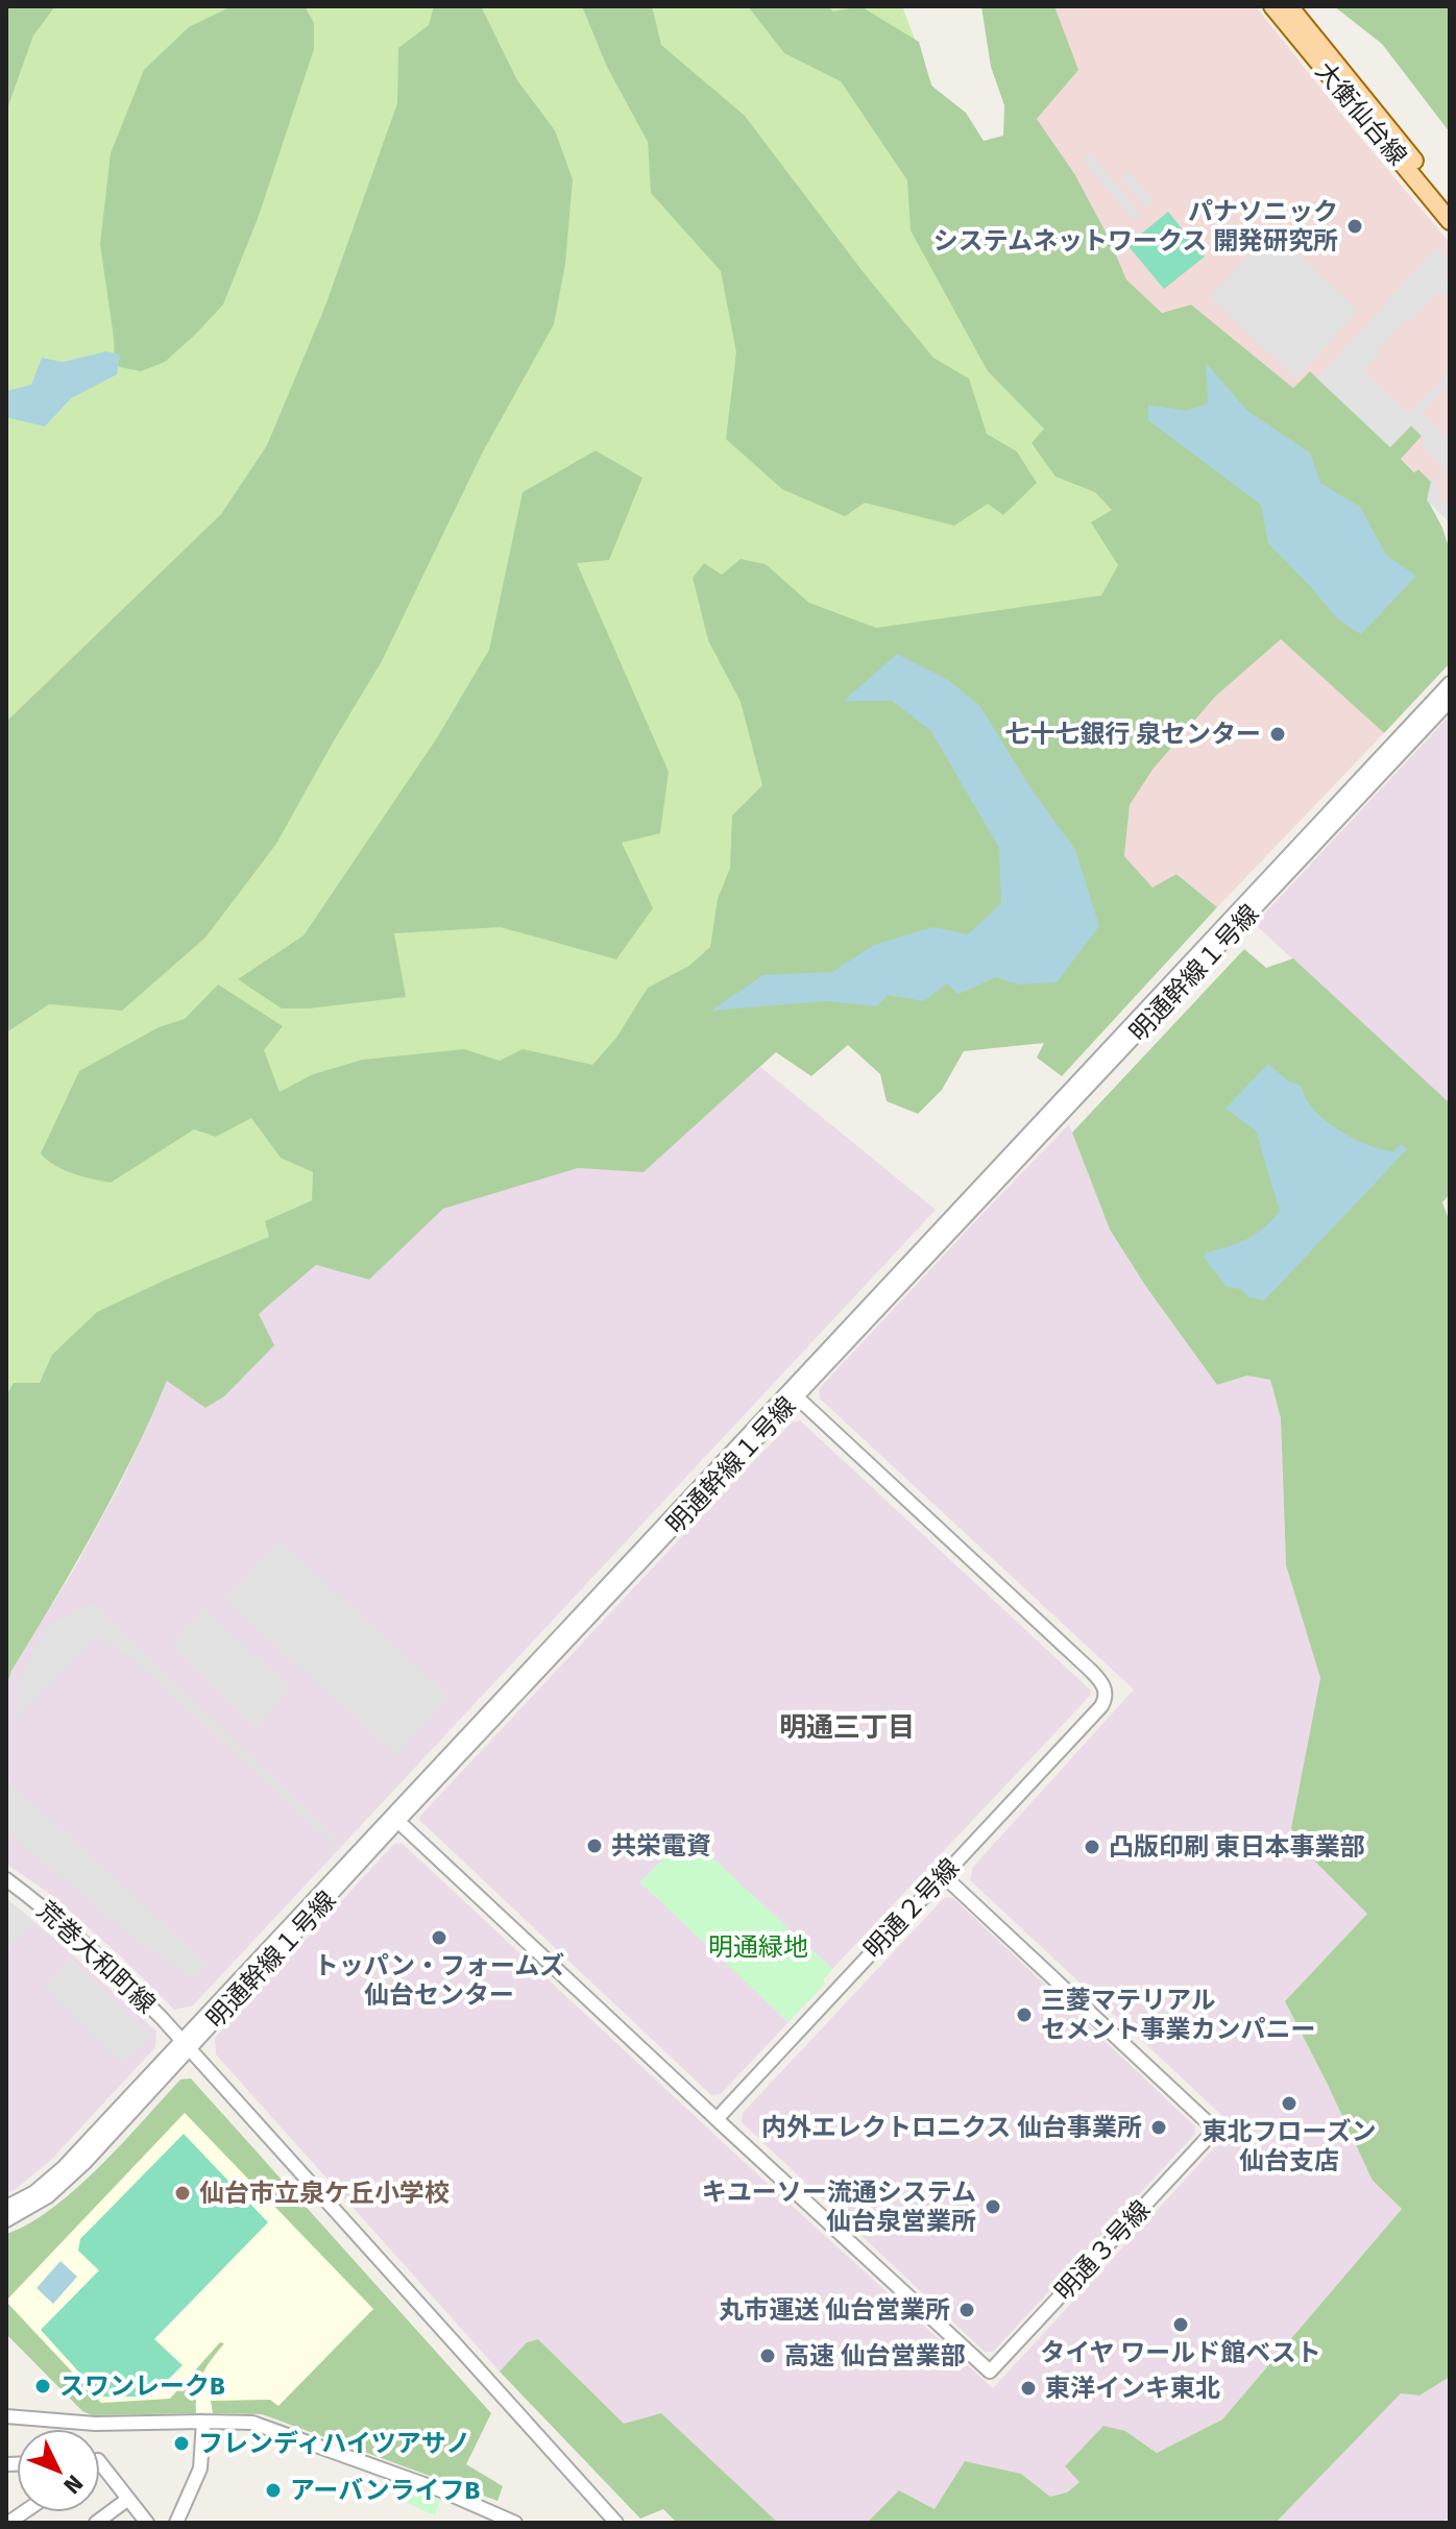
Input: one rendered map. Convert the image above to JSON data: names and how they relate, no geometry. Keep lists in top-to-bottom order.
{
  "streets": {
    "main road": ["大衡仙台線"],
    "street": [
      "明通幹線１号線",
      "明通２号線",
      "荒巻大和町線",
      "明通３号線"
    ]
  },
  "crossings": [
    ["明通幹線１号線", "明通２号線"],
    ["明通幹線１号線", "荒巻大和町線"],
    ["明通２号線", "明通３号線"]
  ],
  "districts": ["明通三丁目"],
  "parks": ["明通緑地"],
  "places": [
    "パナソニック システムネットワークス 開発研究所",
    "七十七銀行 泉センター",
    "共栄電資",
    "凸版印刷 東日本事業部",
    "トッパン・フォームズ 仙台センター",
    "三菱マテリアル セメント事業カンパニー",
    "東北フローズン 仙台支店",
    "内外エレクトロニクス 仙台事業所",
    "仙台市立泉ケ丘小学校",
    "キユーソー流通システム 仙台泉営業所",
    "丸市運送 仙台営業所",
    "タイヤ ワールド館ベスト",
    "高速 仙台営業部",
    "スワンレークB",
    "東洋インキ東北",
    "フレンディハイツアサノ",
    "アーバンライフB"
  ],
  "north": "bottom right"
}
